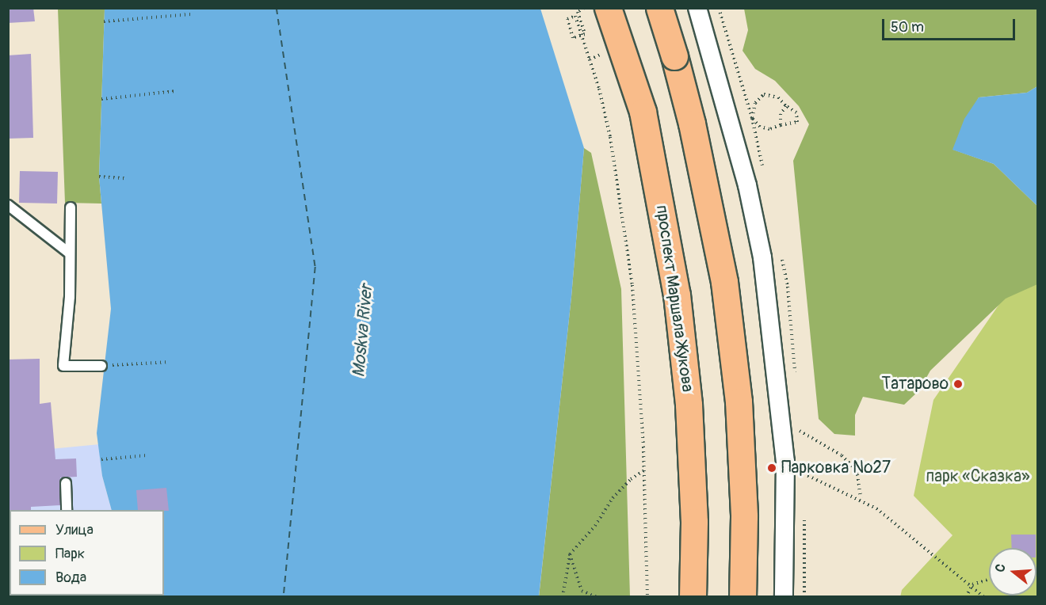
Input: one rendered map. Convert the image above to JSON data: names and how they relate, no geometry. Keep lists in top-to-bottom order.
{
  "streets": {
    "main road": ["проспект Маршала Жукова"]
  },
  "water": ["Moskva River"],
  "parks": ["парк «Сказка»"],
  "places": ["Татарово", "Парковка №27"],
  "legend": ["Улица", "Парк", "Вода"],
  "scale_bar": "50 m",
  "north": "left"
}
